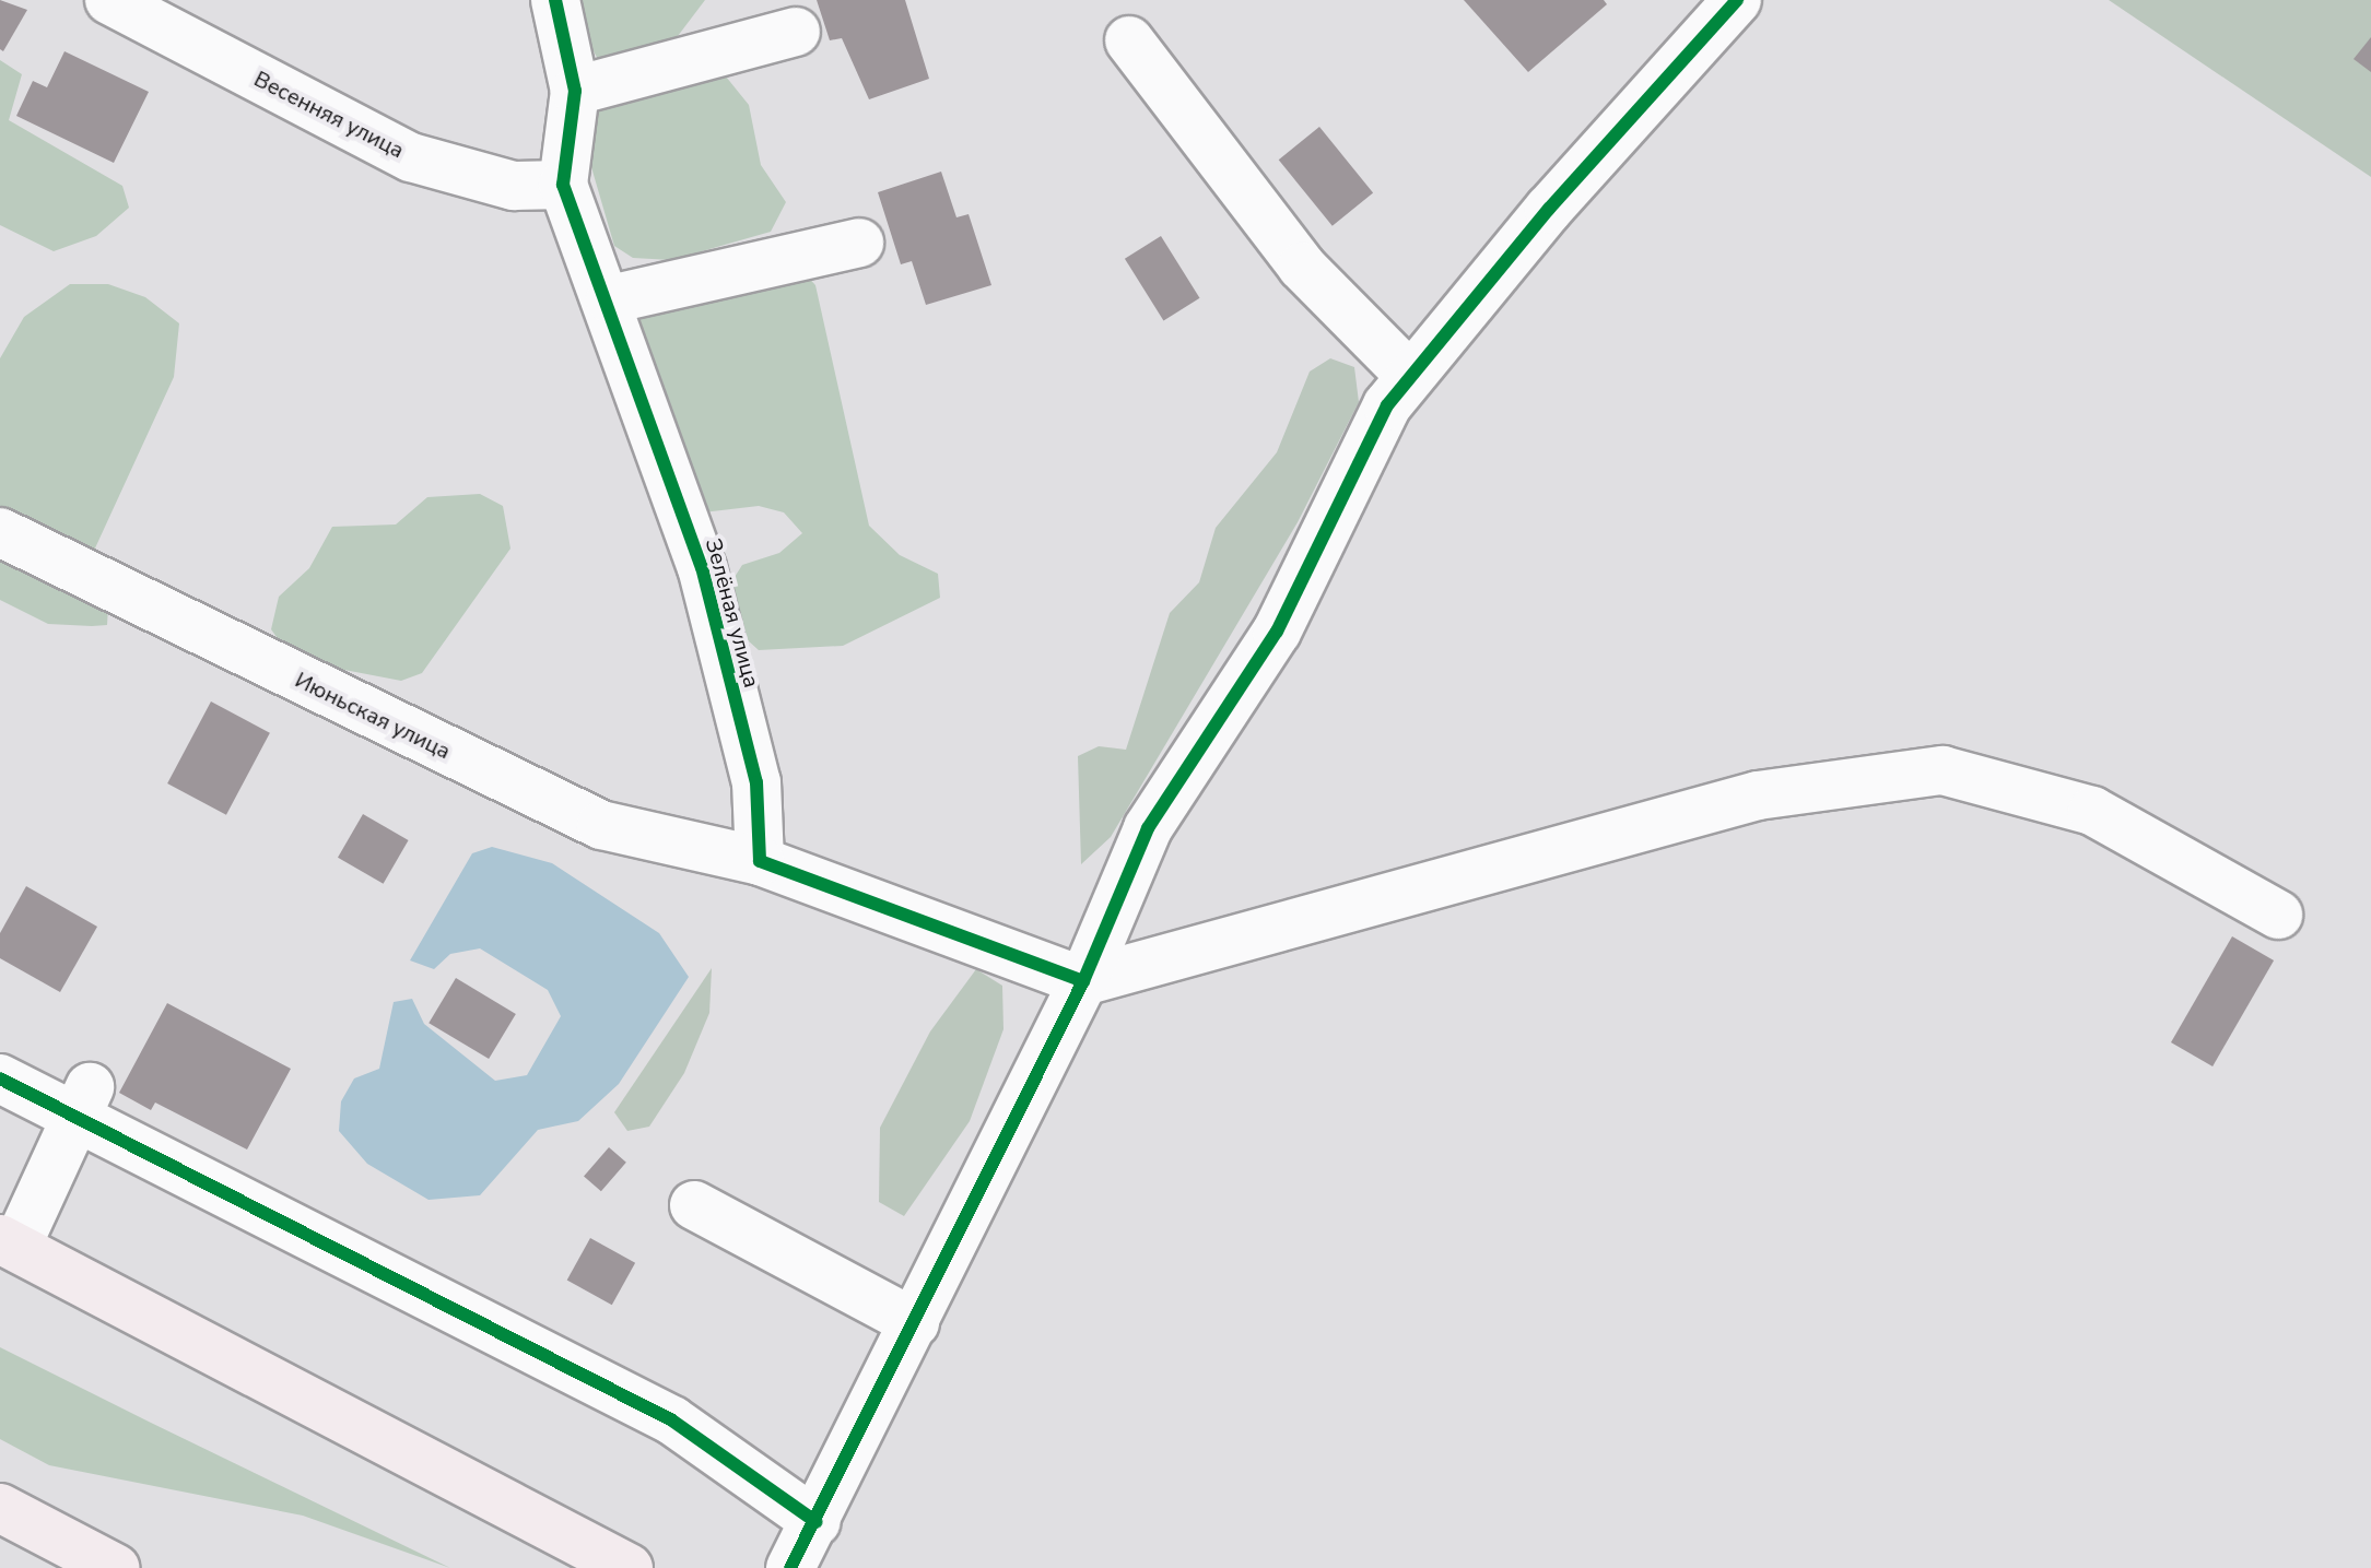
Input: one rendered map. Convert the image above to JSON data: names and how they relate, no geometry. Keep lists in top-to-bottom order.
{
  "streets": {
    "street": ["Весенняя улица", "Зелёная улица", "Июньская улица"]
  },
  "crossings": [
    ["Весенняя улица", "Зелёная улица"],
    ["Зелёная улица", "Июньская улица"]
  ]
}
